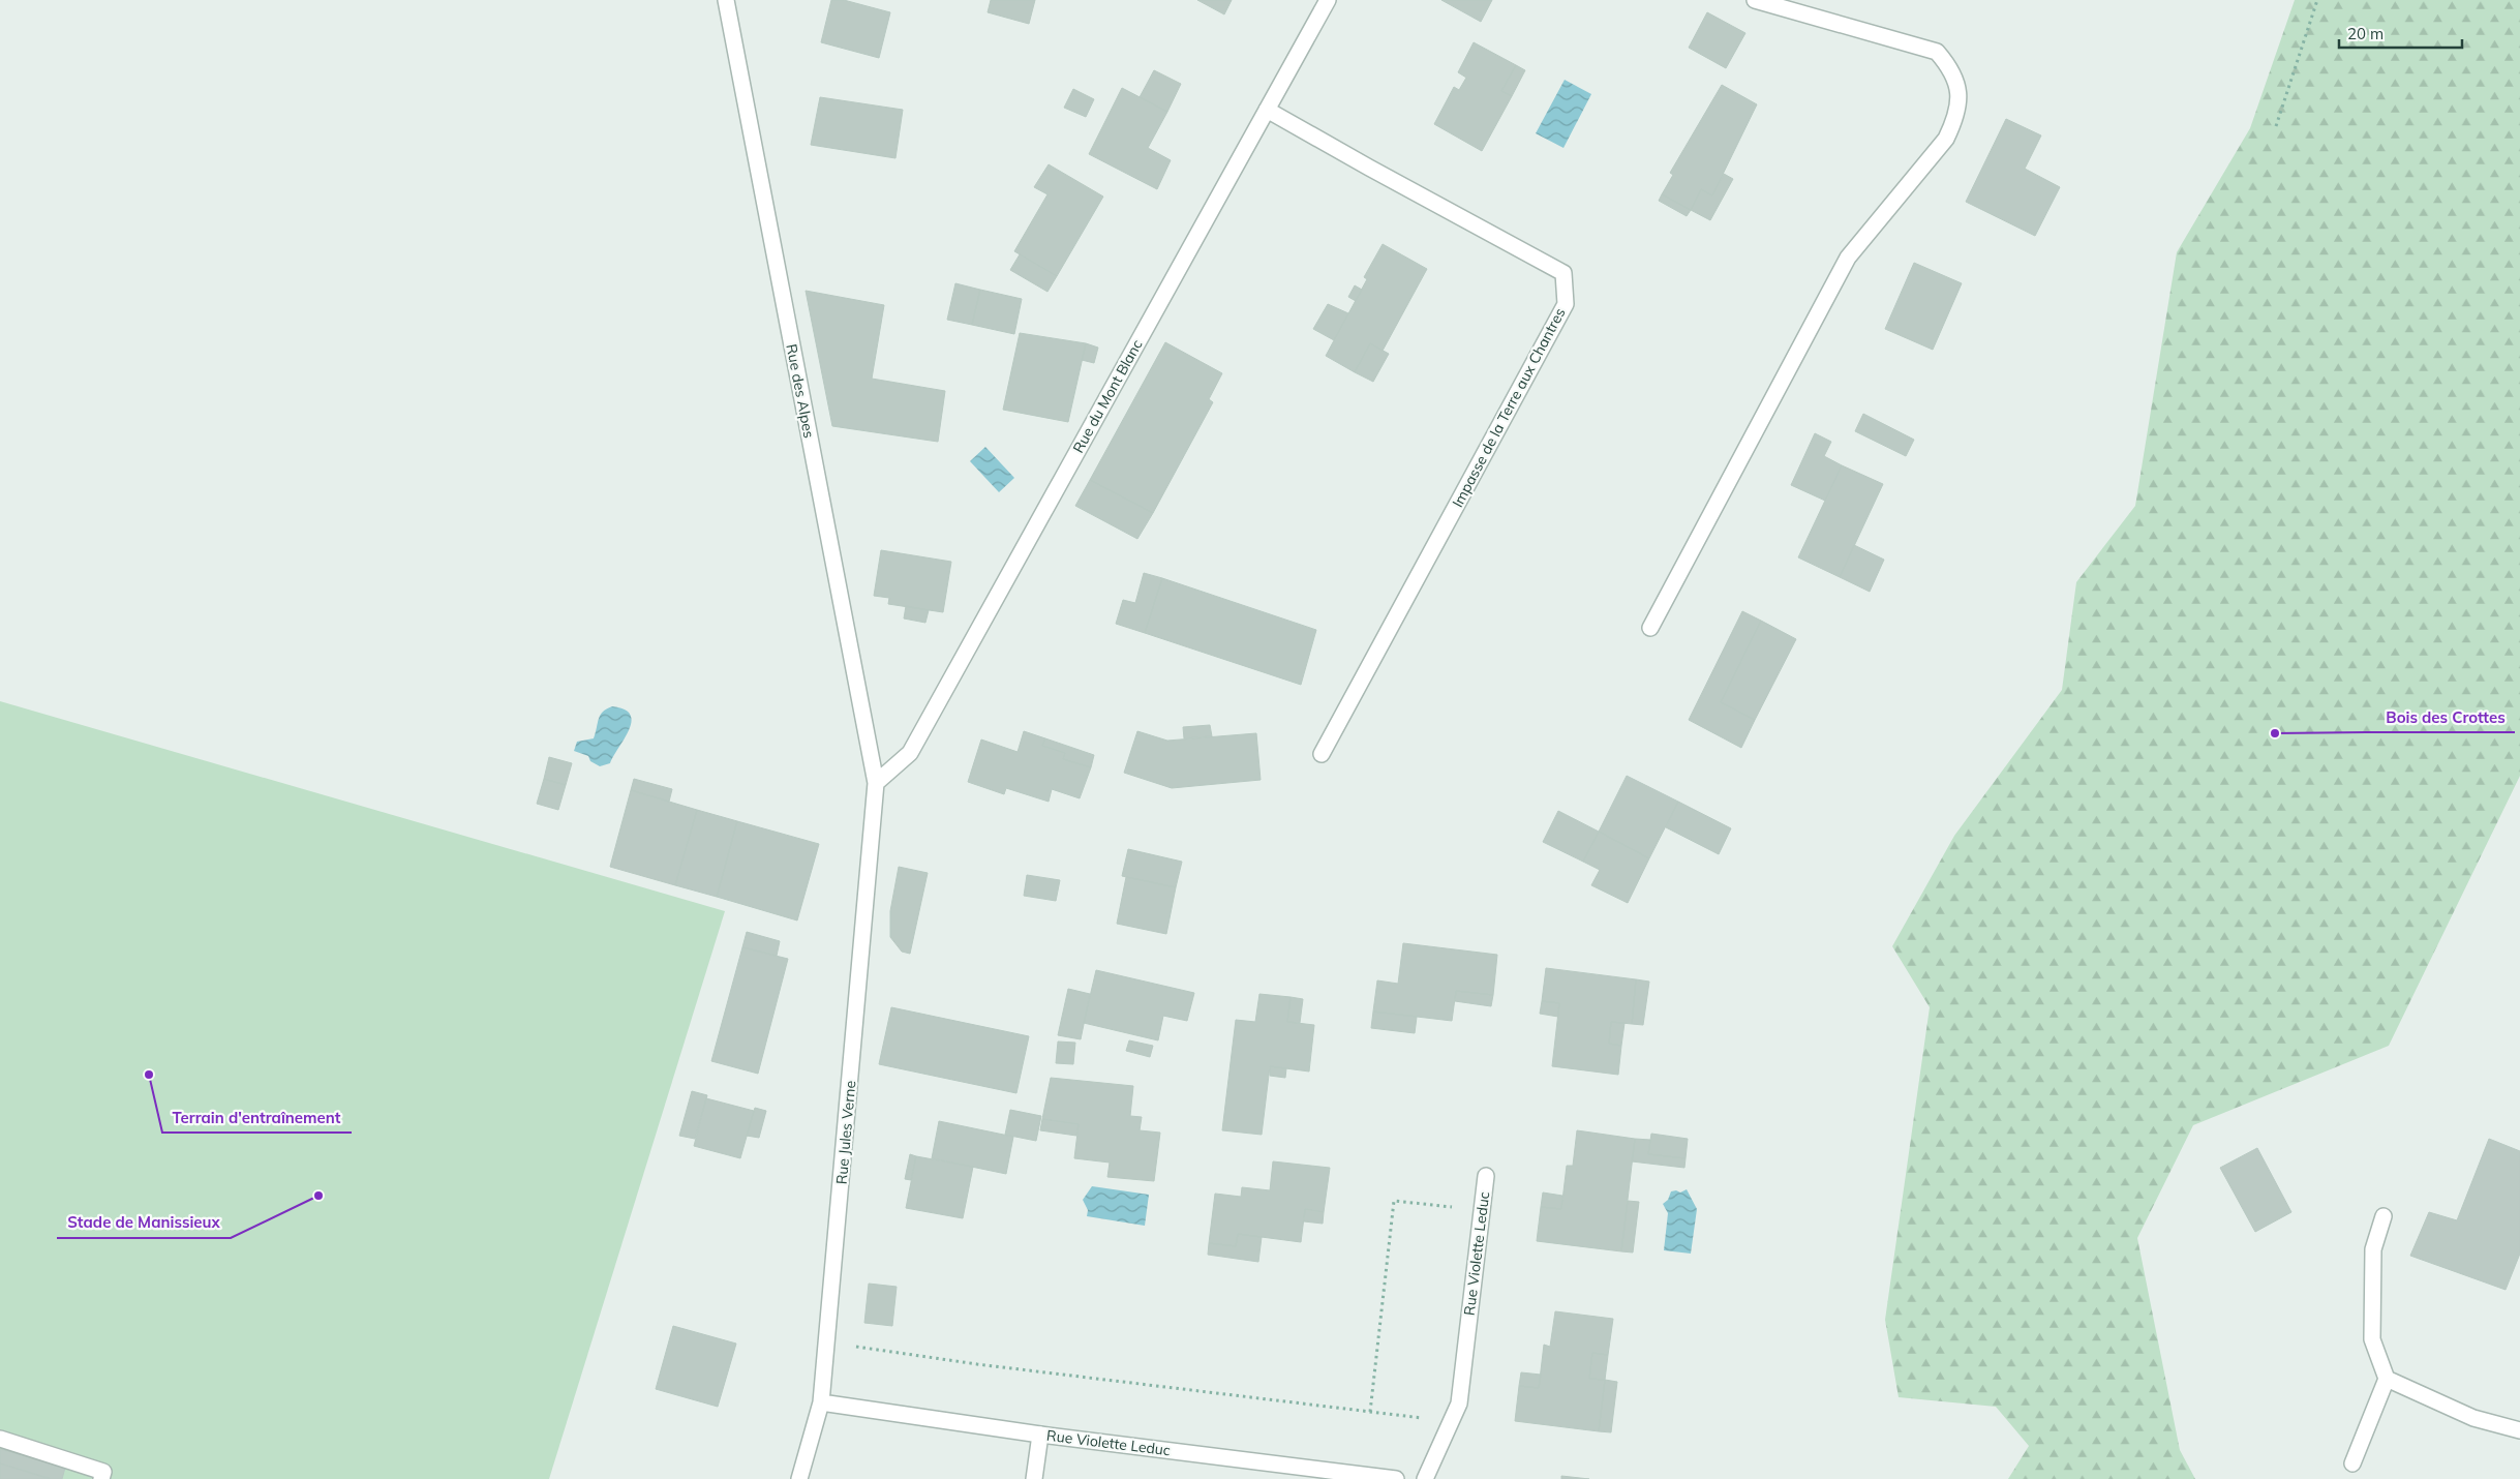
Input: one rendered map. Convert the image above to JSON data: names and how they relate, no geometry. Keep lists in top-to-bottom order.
{
  "streets": {
    "street": [
      "Rue des Alpes",
      "Rue du Mont Blanc",
      "Impasse de la Terre aux Chantres",
      "Rue Jules Verne",
      "Rue Violette Leduc"
    ]
  },
  "crossings": [
    ["Rue des Alpes", "Rue du Mont Blanc"],
    ["Rue des Alpes", "Rue Jules Verne"],
    ["Rue du Mont Blanc", "Impasse de la Terre aux Chantres"],
    ["Rue du Mont Blanc", "Rue Jules Verne"],
    ["Rue Jules Verne", "Rue Violette Leduc"]
  ],
  "places": ["Bois des Crottes", "Terrain d'entraînement", "Stade de Manissieux"],
  "scale_bar": "20 m"
}
